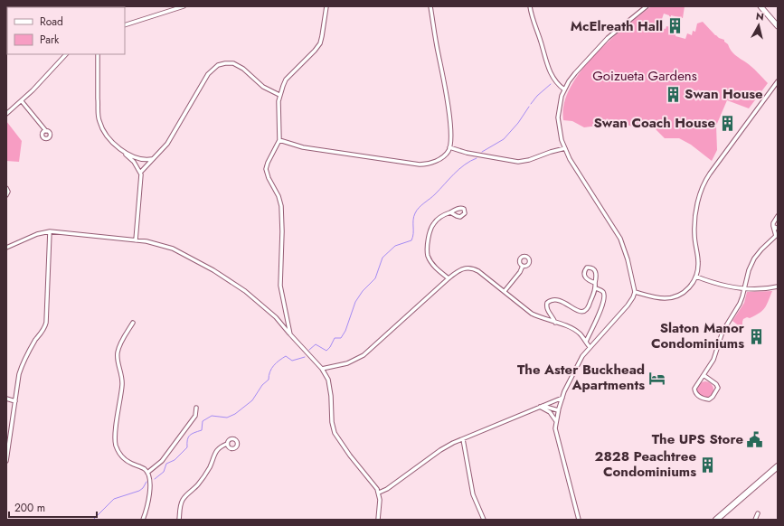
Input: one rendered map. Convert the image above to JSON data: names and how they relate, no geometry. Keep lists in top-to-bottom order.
{
  "parks": ["Goizueta Gardens"],
  "places": {
    "building": [
      "McElreath Hall",
      "Swan House",
      "Swan Coach House",
      "Slaton Manor Condominiums",
      "2828 Peachtree Condominiums"
    ],
    "hotel": ["The Aster Buckhead Apartments"],
    "public building": ["The UPS Store"]
  },
  "legend": ["Road", "Park"],
  "scale_bar": "200 m",
  "north": "top"
}
